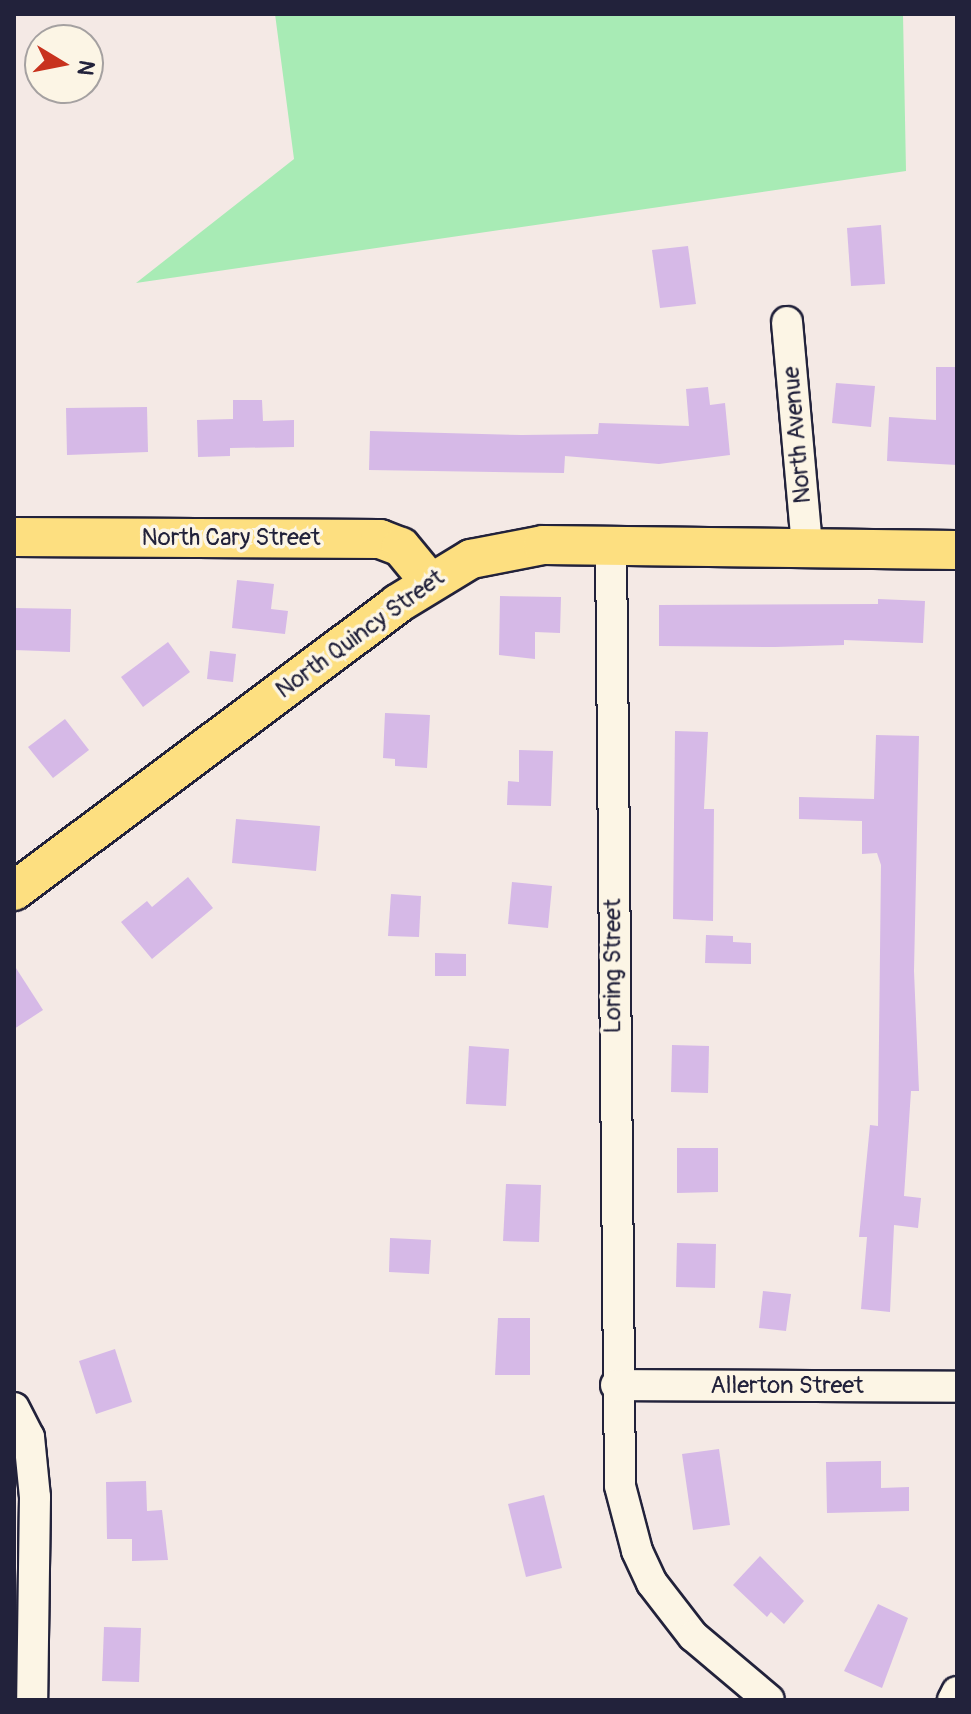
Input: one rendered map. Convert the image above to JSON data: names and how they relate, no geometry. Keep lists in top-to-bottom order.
{
  "streets": {
    "main road": ["North Cary Street", "North Quincy Street"],
    "street": ["North Avenue", "Loring Street", "Allerton Street"]
  },
  "crossings": [
    ["North Avenue", "North Quincy Street"],
    ["North Cary Street", "North Quincy Street"],
    ["North Quincy Street", "Loring Street"],
    ["Loring Street", "Allerton Street"]
  ],
  "north": "right"
}
